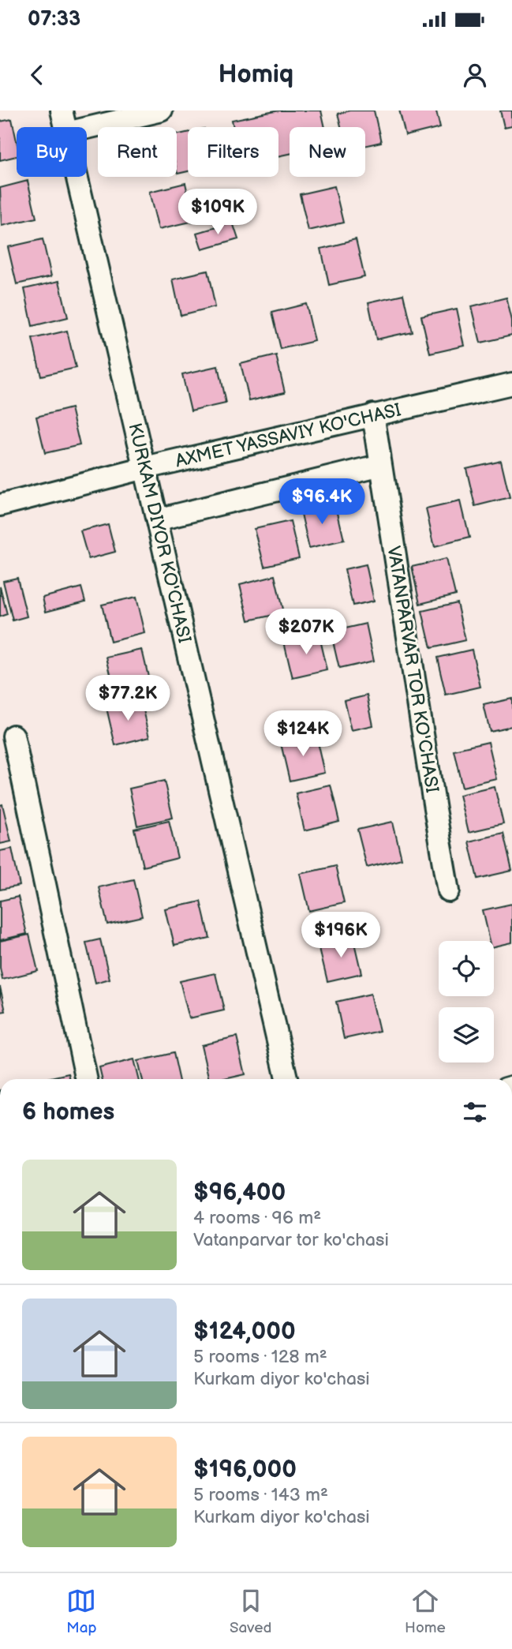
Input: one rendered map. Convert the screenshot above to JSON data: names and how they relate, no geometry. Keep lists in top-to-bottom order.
{
  "streets": {
    "street": ["AXMET YASSAVIY KO'CHASI", "KURKAM DIYOR KO'CHASI", "VATANPARVAR TOR KO'CHASI"]
  },
  "crossings": [
    ["AXMET YASSAVIY KO'CHASI", "KURKAM DIYOR KO'CHASI"],
    ["AXMET YASSAVIY KO'CHASI", "VATANPARVAR TOR KO'CHASI"]
  ],
  "page": {
    "status": "07:33",
    "header": "Homiq",
    "chip": [
      "Buy",
      "Rent",
      "Filters",
      "New"
    ],
    "price": [
      "$109K",
      "$96.4K",
      "$207K",
      "$77.2K",
      "$124K",
      "$196K"
    ],
    "heading": "6 homes",
    "list": [
      {
        "name": "$96,400",
        "note": "4 rooms · 96 m² · Vatanparvar tor ko'chasi"
      },
      {
        "name": "$124,000",
        "note": "5 rooms · 128 m² · Kurkam diyor ko'chasi"
      },
      {
        "name": "$196,000",
        "note": "5 rooms · 143 m² · Kurkam diyor ko'chasi"
      }
    ],
    "tabs": ["Map", "Saved", "Home"]
  }
}
